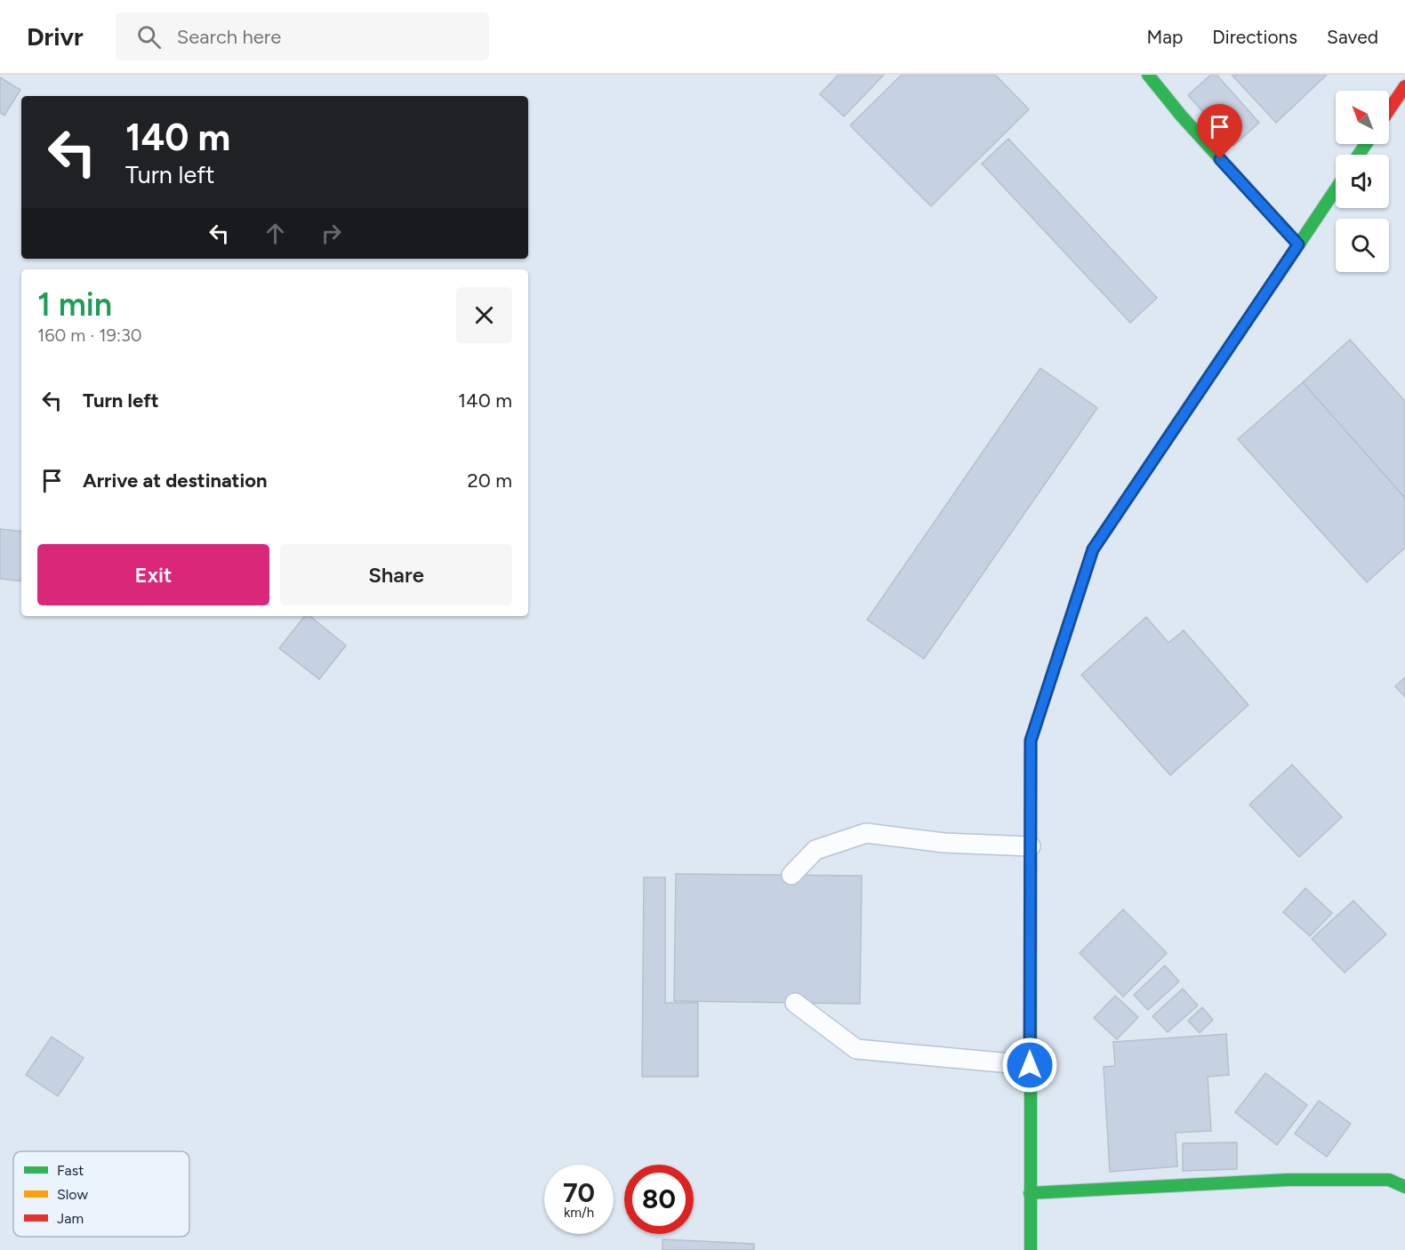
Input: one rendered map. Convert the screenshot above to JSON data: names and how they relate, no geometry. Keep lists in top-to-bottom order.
{
  "legend": ["Fast", "Slow", "Jam"],
  "north": "top left",
  "page": {
    "header": "Drivr",
    "search": "Search here",
    "nav": ["Map", "Directions", "Saved"],
    "turn": ["140 m", "Turn left"],
    "heading": ["1 min", "160 m · 19:30"],
    "list": [
      {
        "name": "Turn left",
        "value": "140 m"
      },
      {
        "name": "Arrive at destination",
        "value": "20 m"
      }
    ],
    "buttons": ["Exit", "Share"],
    "speed": "70 km/h",
    "limit": "80"
  }
}
